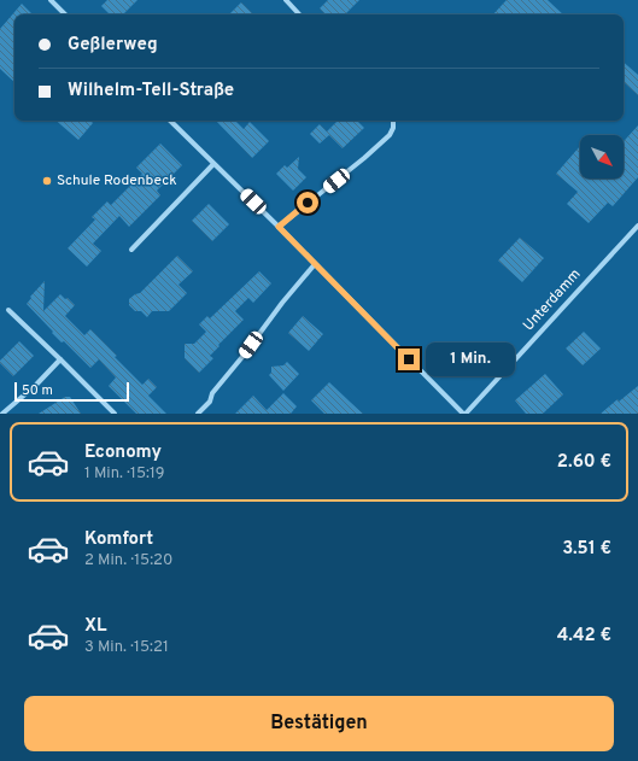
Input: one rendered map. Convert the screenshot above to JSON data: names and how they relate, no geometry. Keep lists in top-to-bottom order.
{
  "streets": {
    "street": ["Unterdamm"]
  },
  "places": ["Schule Rodenbeck"],
  "scale_bar": "50 m",
  "north": "bottom right",
  "page": {
    "banner": ["Geßlerweg", "Wilhelm-Tell-Straße"],
    "bubble": "1 Min.",
    "scale": "50 m",
    "list": [
      {
        "name": "Economy",
        "note": "1 Min. · 15:19",
        "value": "2.60 €"
      },
      {
        "name": "Komfort",
        "note": "2 Min. · 15:20",
        "value": "3.51 €"
      },
      {
        "name": "XL",
        "note": "3 Min. · 15:21",
        "value": "4.42 €"
      }
    ],
    "buttons": "Bestätigen"
  }
}
